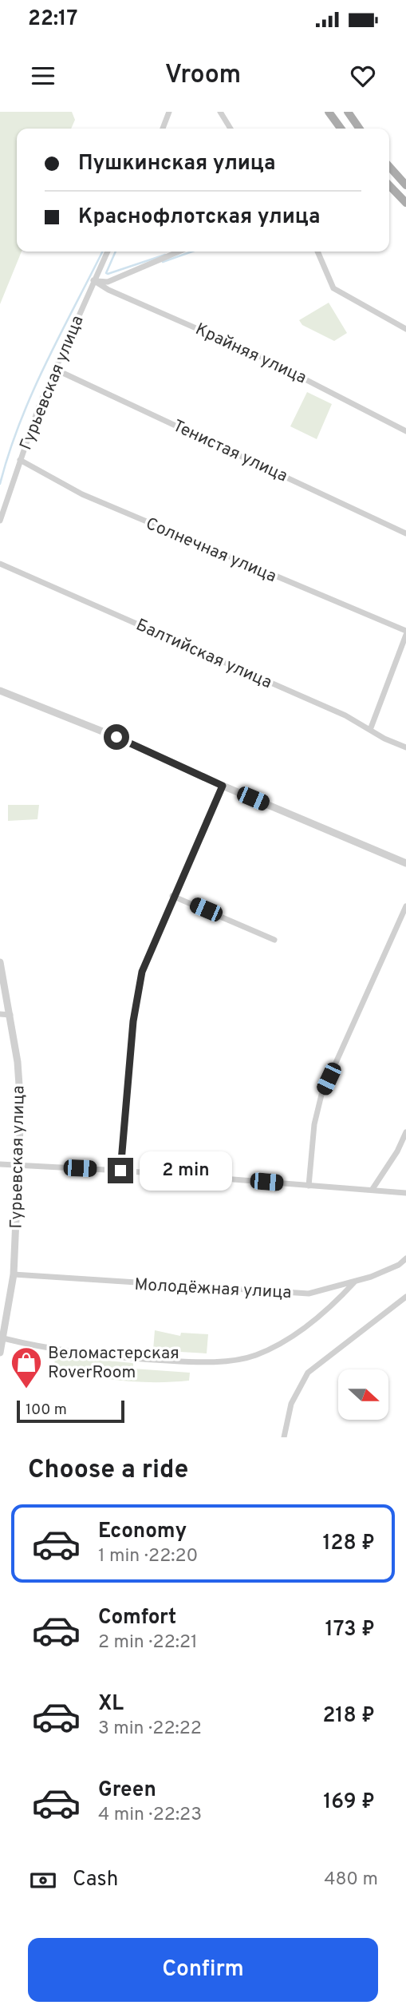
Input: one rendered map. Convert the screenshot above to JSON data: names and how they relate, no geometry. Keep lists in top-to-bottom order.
{
  "streets": {
    "street": [
      "Крайняя улица",
      "Гурьевская улица",
      "Тенистая улица",
      "Солнечная улица",
      "Балтийская улица",
      "Молодёжная улица"
    ]
  },
  "crossings": [
    ["Крайняя улица", "Гурьевская улица"],
    ["Гурьевская улица", "Тенистая улица"],
    ["Гурьевская улица", "Солнечная улица"],
    ["Гурьевская улица", "Молодёжная улица"]
  ],
  "places": {
    "shop": ["Веломастерская RoverRoom"]
  },
  "scale_bar": "100 m",
  "north": "right",
  "page": {
    "status": "22:17",
    "header": "Vroom",
    "banner": ["Пушкинская улица", "Краснофлотская улица"],
    "bubble": "2 min",
    "scale": "100 m",
    "heading": "Choose a ride",
    "list": [
      {
        "name": "Economy",
        "note": "1 min · 22:20",
        "value": "128 ₽"
      },
      {
        "name": "Comfort",
        "note": "2 min · 22:21",
        "value": "173 ₽"
      },
      {
        "name": "XL",
        "note": "3 min · 22:22",
        "value": "218 ₽"
      },
      {
        "name": "Green",
        "note": "4 min · 22:23",
        "value": "169 ₽"
      }
    ],
    "pay": ["Cash", "480 m"],
    "buttons": "Confirm"
  }
}
